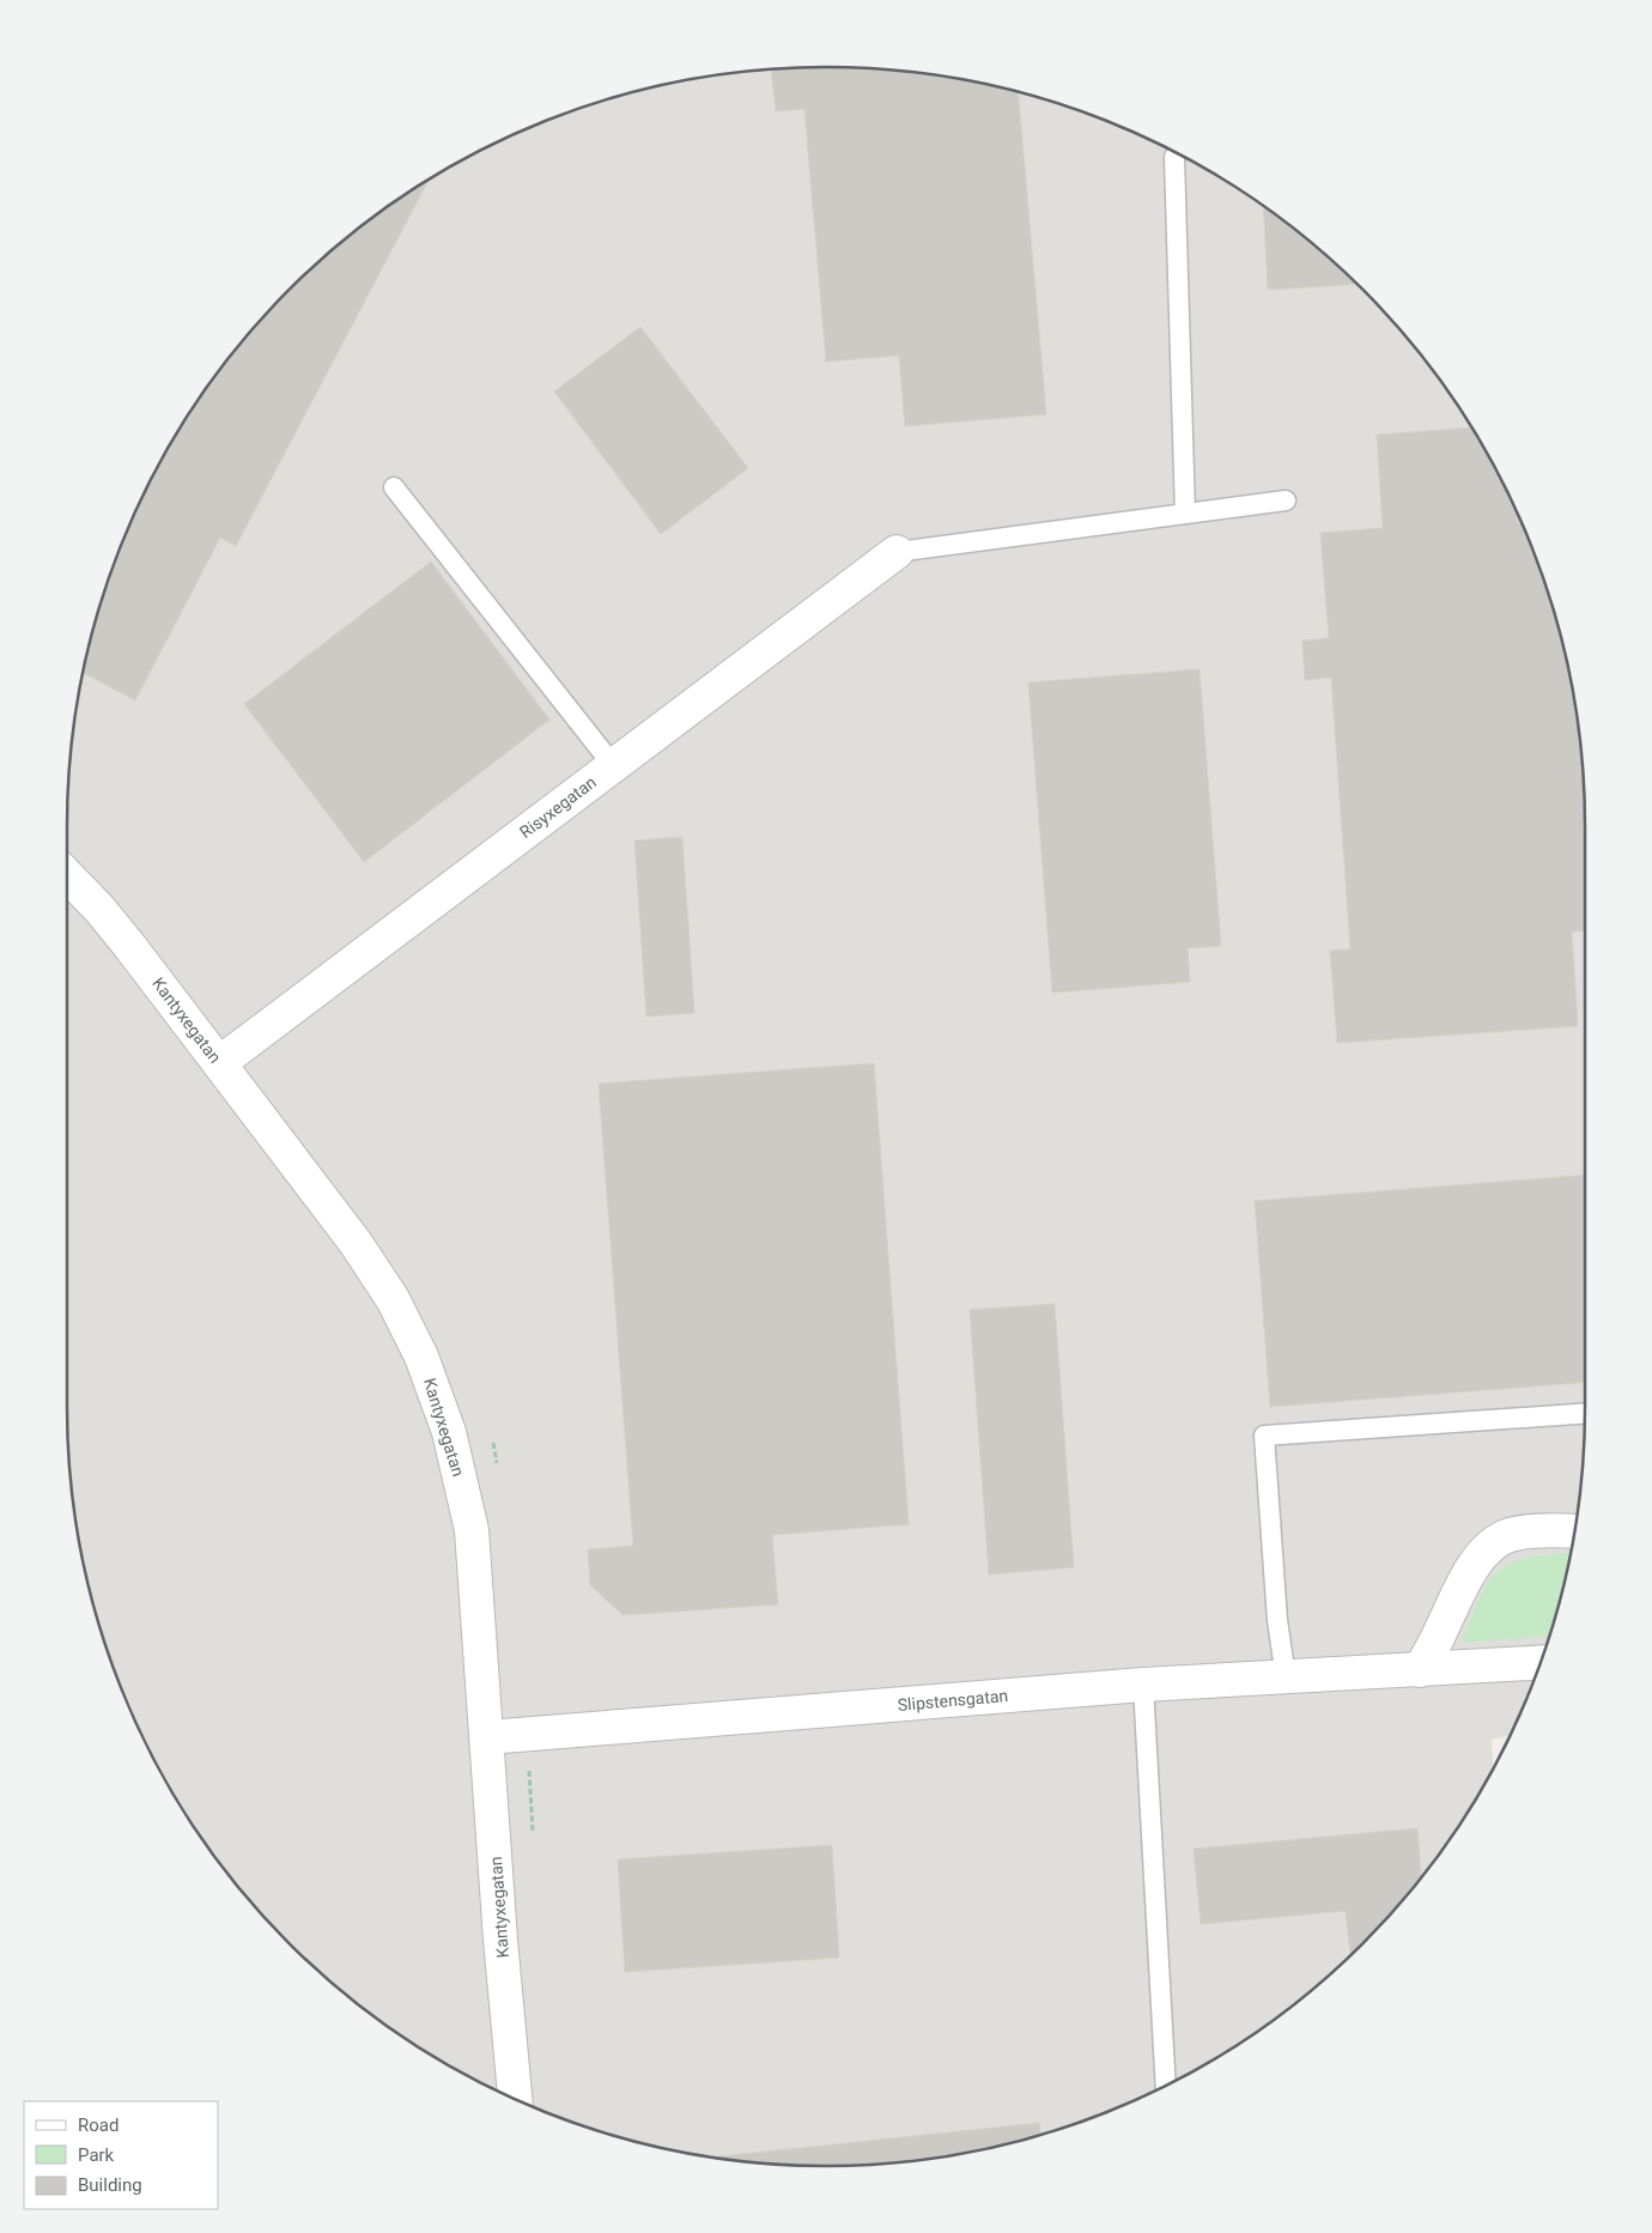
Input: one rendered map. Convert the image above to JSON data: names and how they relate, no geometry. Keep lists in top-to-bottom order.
{
  "streets": {
    "street": ["Risyxegatan", "Kantyxegatan", "Slipstensgatan"]
  },
  "crossings": [
    ["Risyxegatan", "Kantyxegatan"],
    ["Kantyxegatan", "Slipstensgatan"]
  ],
  "legend": ["Road", "Park", "Building"]
}
